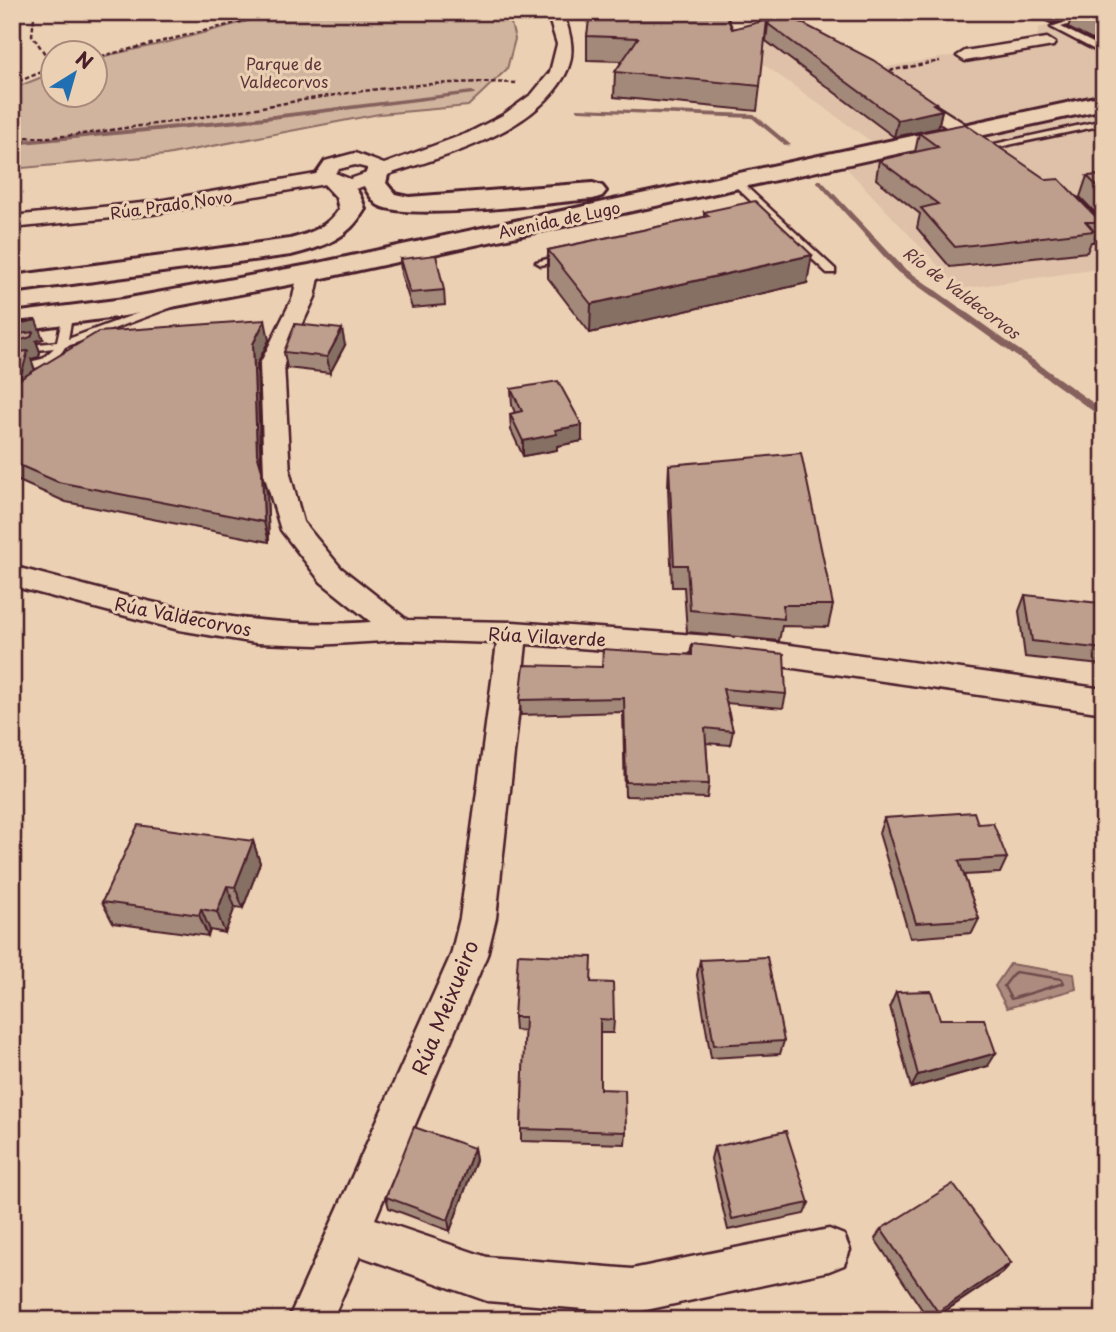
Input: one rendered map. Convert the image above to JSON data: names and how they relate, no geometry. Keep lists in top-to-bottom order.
{
  "streets": {
    "highway": ["Avenida de Lugo"],
    "street": [
      "Rúa Prado Novo",
      "Rúa Valdecorvos",
      "Rúa Vilaverde",
      "Rúa Meixueiro"
    ]
  },
  "crossings": [
    ["Rúa Valdecorvos", "Rúa Vilaverde"],
    ["Rúa Vilaverde", "Rúa Meixueiro"]
  ],
  "water": ["Río de Valdecorvos"],
  "parks": ["Parque de Valdecorvos"],
  "north": "top right"
}
